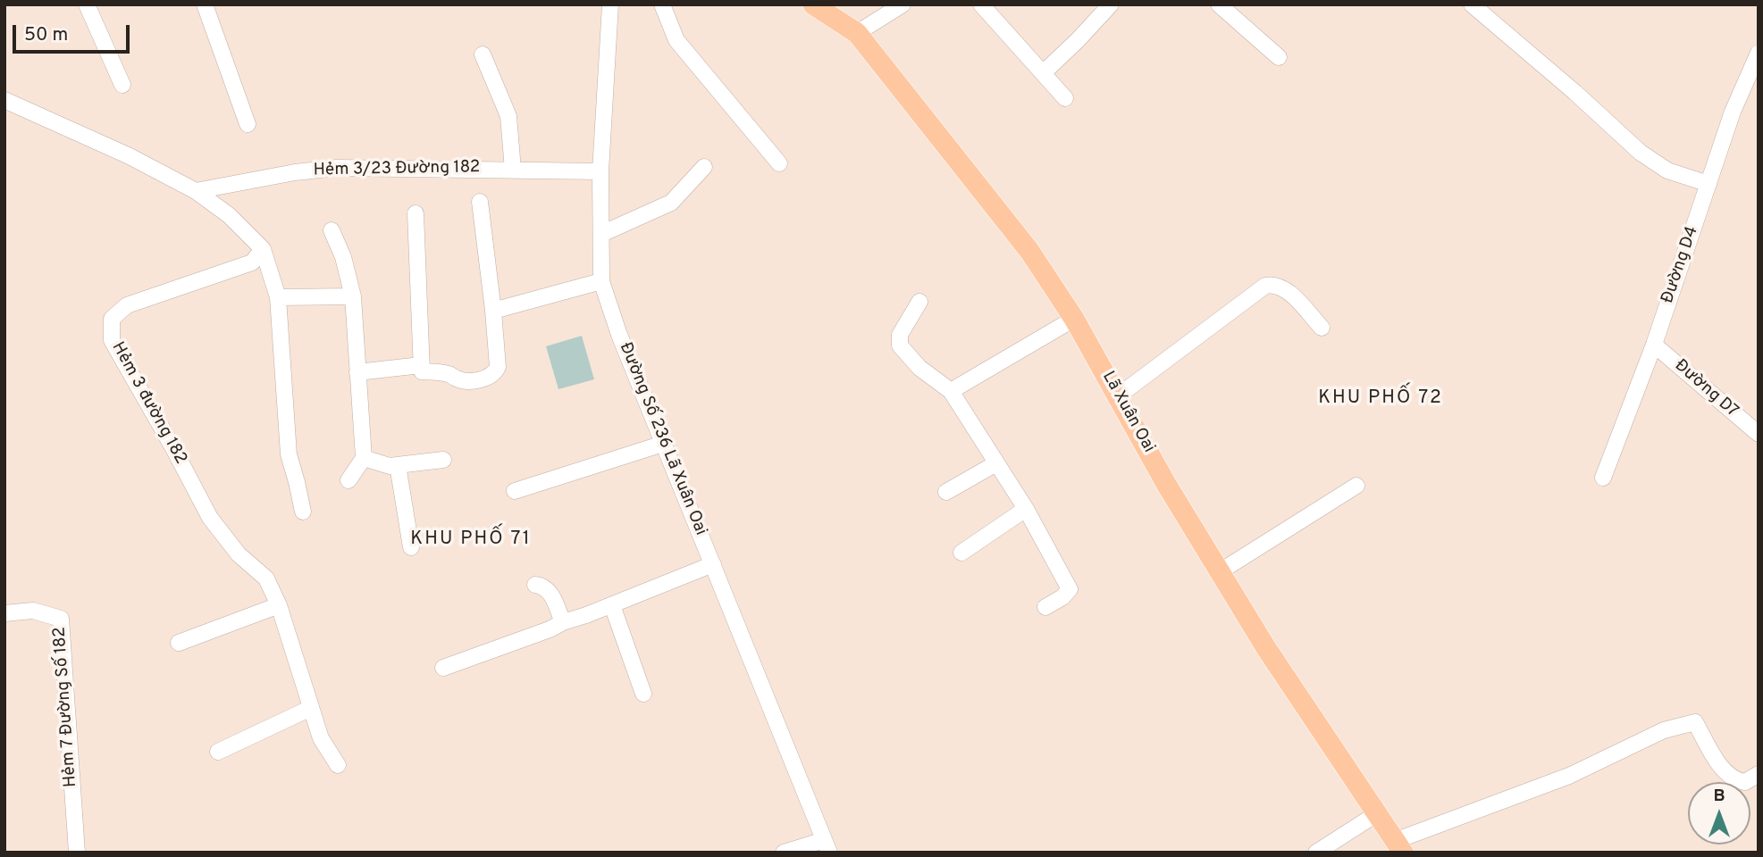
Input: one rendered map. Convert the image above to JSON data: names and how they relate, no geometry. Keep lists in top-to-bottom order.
{
  "streets": {
    "main road": ["Lã Xuân Oai"],
    "street": [
      "Hẻm 3/23 Đường 182",
      "Đường D4",
      "Đường D7",
      "Hẻm 3 đường 182",
      "Đường Số 236 Lã Xuân Oai",
      "Hẻm 7 Đường Số 182"
    ]
  },
  "crossings": [
    ["Hẻm 3/23 Đường 182", "Đường Số 236 Lã Xuân Oai"],
    ["Đường D4", "Đường D7"]
  ],
  "districts": ["KHU PHỐ 72", "KHU PHỐ 71"],
  "scale_bar": "50 m",
  "north": "top"
}
